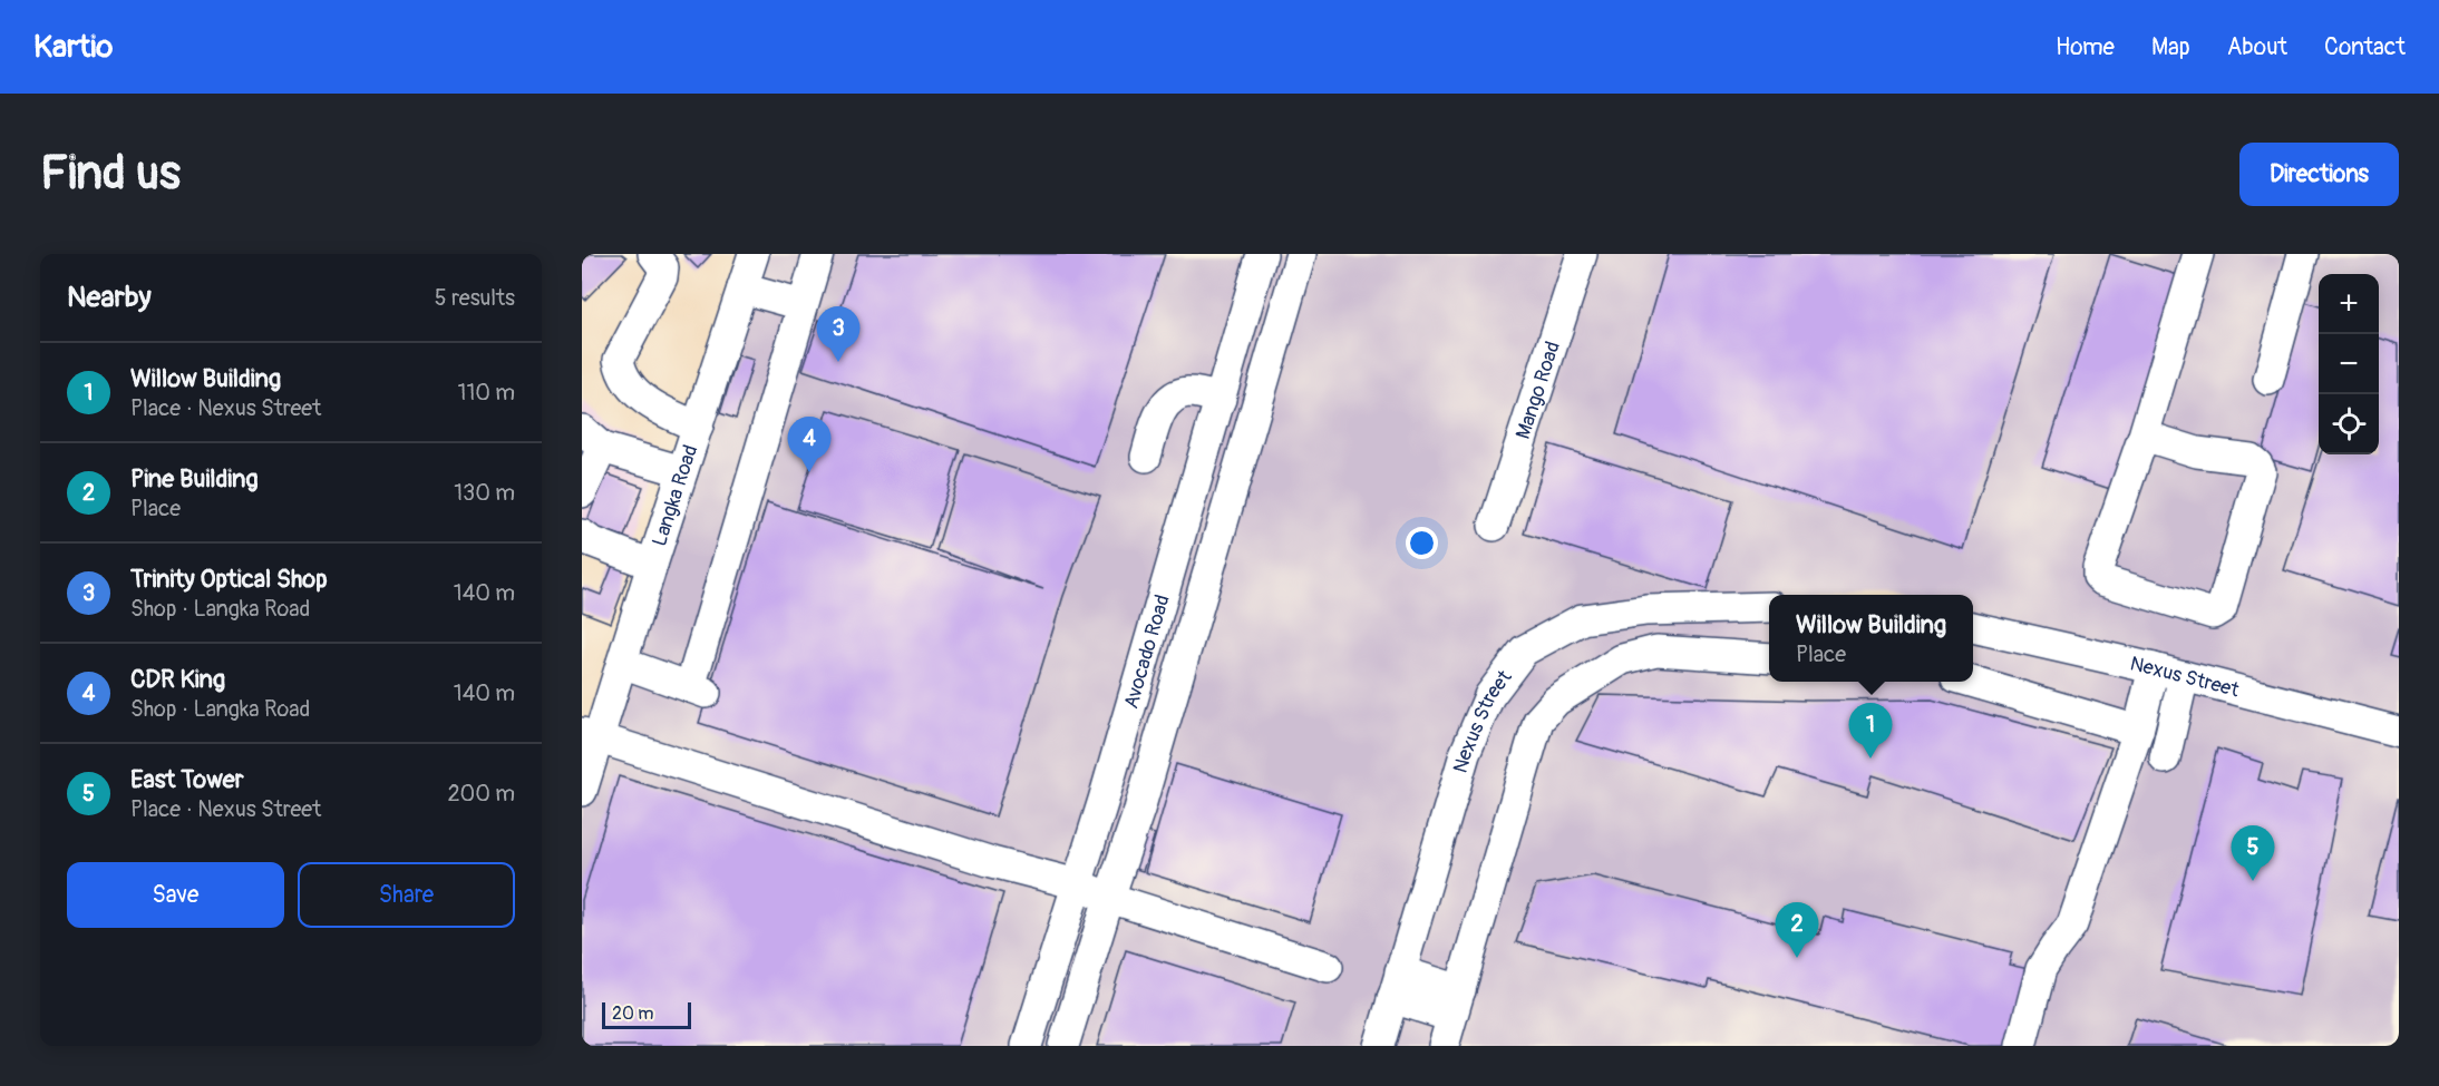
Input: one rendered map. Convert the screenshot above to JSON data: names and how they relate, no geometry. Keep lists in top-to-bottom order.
{
  "streets": {
    "street": [
      "Mango Road",
      "Langka Road",
      "Avocado Road",
      "Nexus Street"
    ]
  },
  "scale_bar": "20 m",
  "page": {
    "header": "Kartio",
    "nav": [
      "Home",
      "Map",
      "About",
      "Contact"
    ],
    "buttons": [
      "Directions",
      ["Save", "Share"]
    ],
    "title": "Find us",
    "heading": ["Nearby", "5 results"],
    "map_buttons": ["+", "−"],
    "pins": [
      "3",
      "4",
      "1",
      "5",
      "2"
    ],
    "list": [
      {
        "mark": "1",
        "name": "Willow Building",
        "note": "Place · Nexus Street",
        "value": "110 m"
      },
      {
        "mark": "2",
        "name": "Pine Building",
        "note": "Place",
        "value": "130 m"
      },
      {
        "mark": "3",
        "name": "Trinity Optical Shop",
        "note": "Shop · Langka Road",
        "value": "140 m"
      },
      {
        "mark": "4",
        "name": "CDR King",
        "note": "Shop · Langka Road",
        "value": "140 m"
      },
      {
        "mark": "5",
        "name": "East Tower",
        "note": "Place · Nexus Street",
        "value": "200 m"
      }
    ],
    "popup": ["Willow Building", "Place"],
    "scale": "20 m"
  }
}
